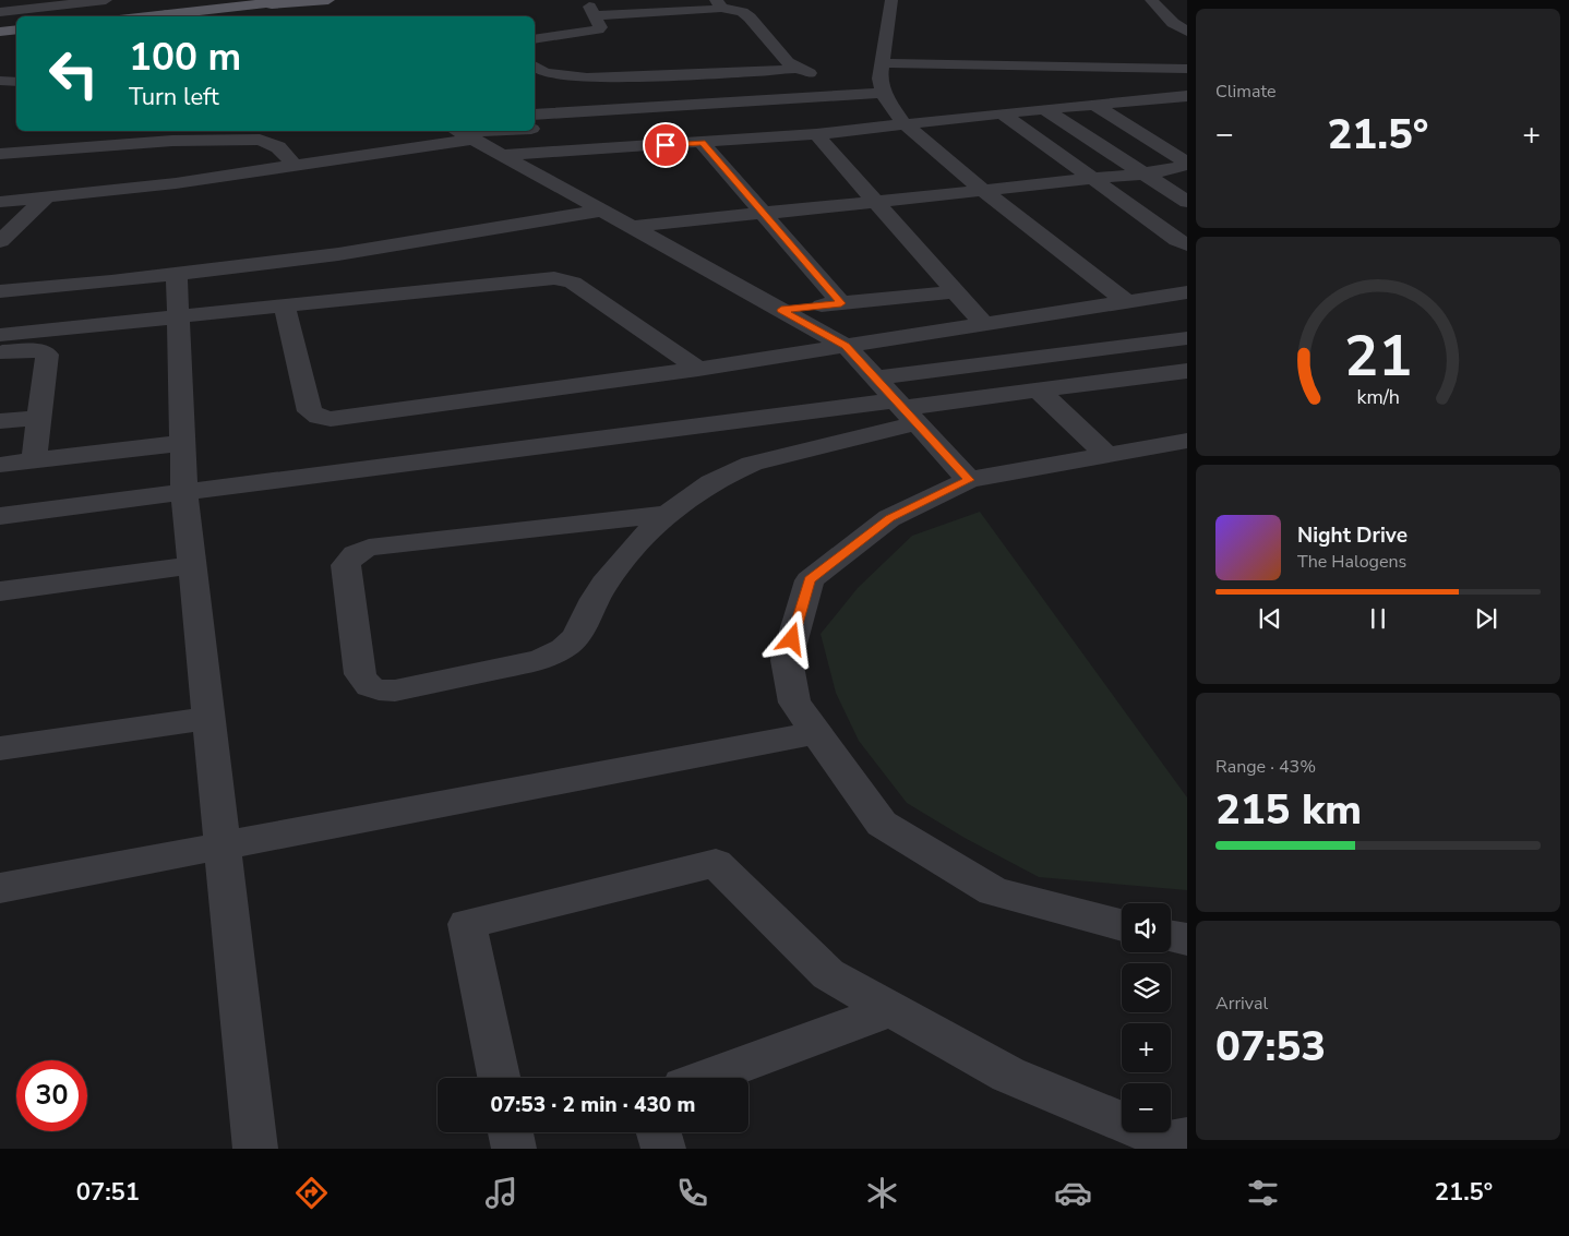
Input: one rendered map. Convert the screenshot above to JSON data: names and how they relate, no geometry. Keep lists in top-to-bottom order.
{
  "page": {
    "tile": [
      "Climate",
      ["Range · 43%", "215 km"],
      ["Arrival", "07:53"]
    ],
    "turn": ["100 m", "Turn left"],
    "heat": ["−", "21.5°", "+"],
    "song": ["Night Drive", "The Halogens"],
    "map_buttons": ["+", "−"],
    "limit": "30",
    "trip": "07:53 · 2 min · 430 m",
    "tabs": ["07:51", "21.5°"],
    "gauge": ["21", "km/h"]
  }
}
